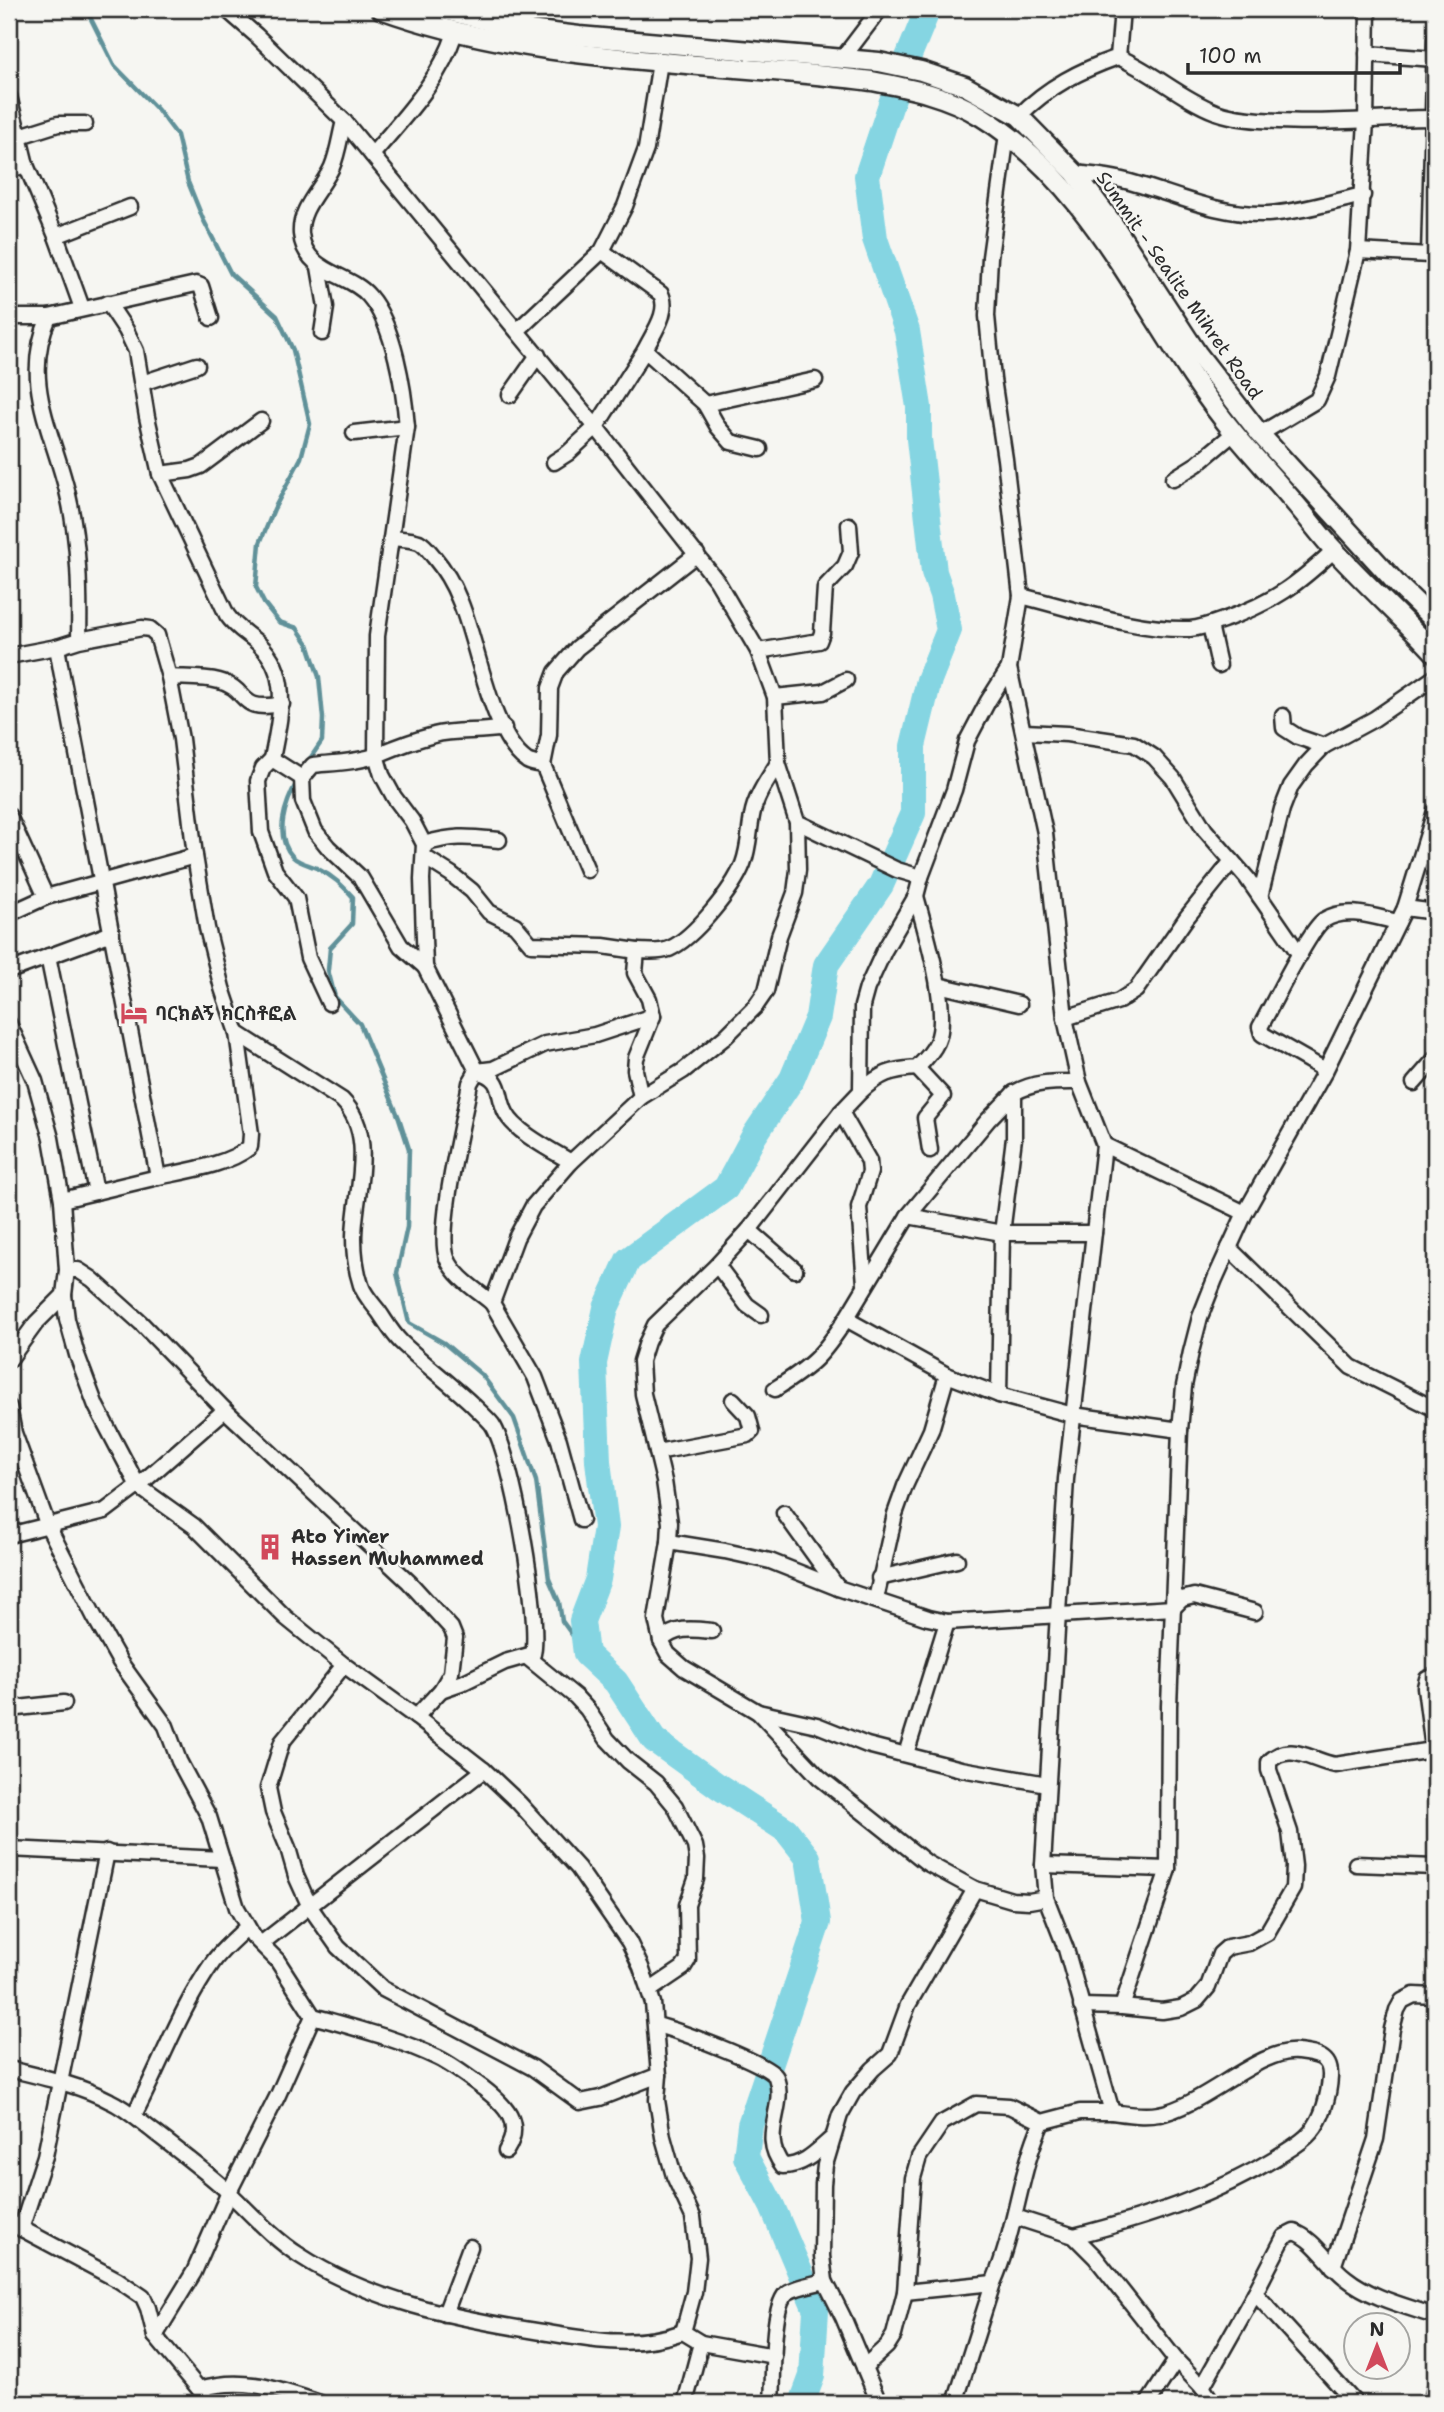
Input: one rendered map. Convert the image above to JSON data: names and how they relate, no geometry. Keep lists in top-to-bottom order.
{
  "streets": {
    "main road": ["Summit - Sealite Mihret Road"]
  },
  "places": {
    "hotel": ["ባርክልኝ ክርስቶፎል"],
    "building": ["Ato Yimer Hassen Muhammed"]
  },
  "scale_bar": "100 m",
  "north": "top"
}
